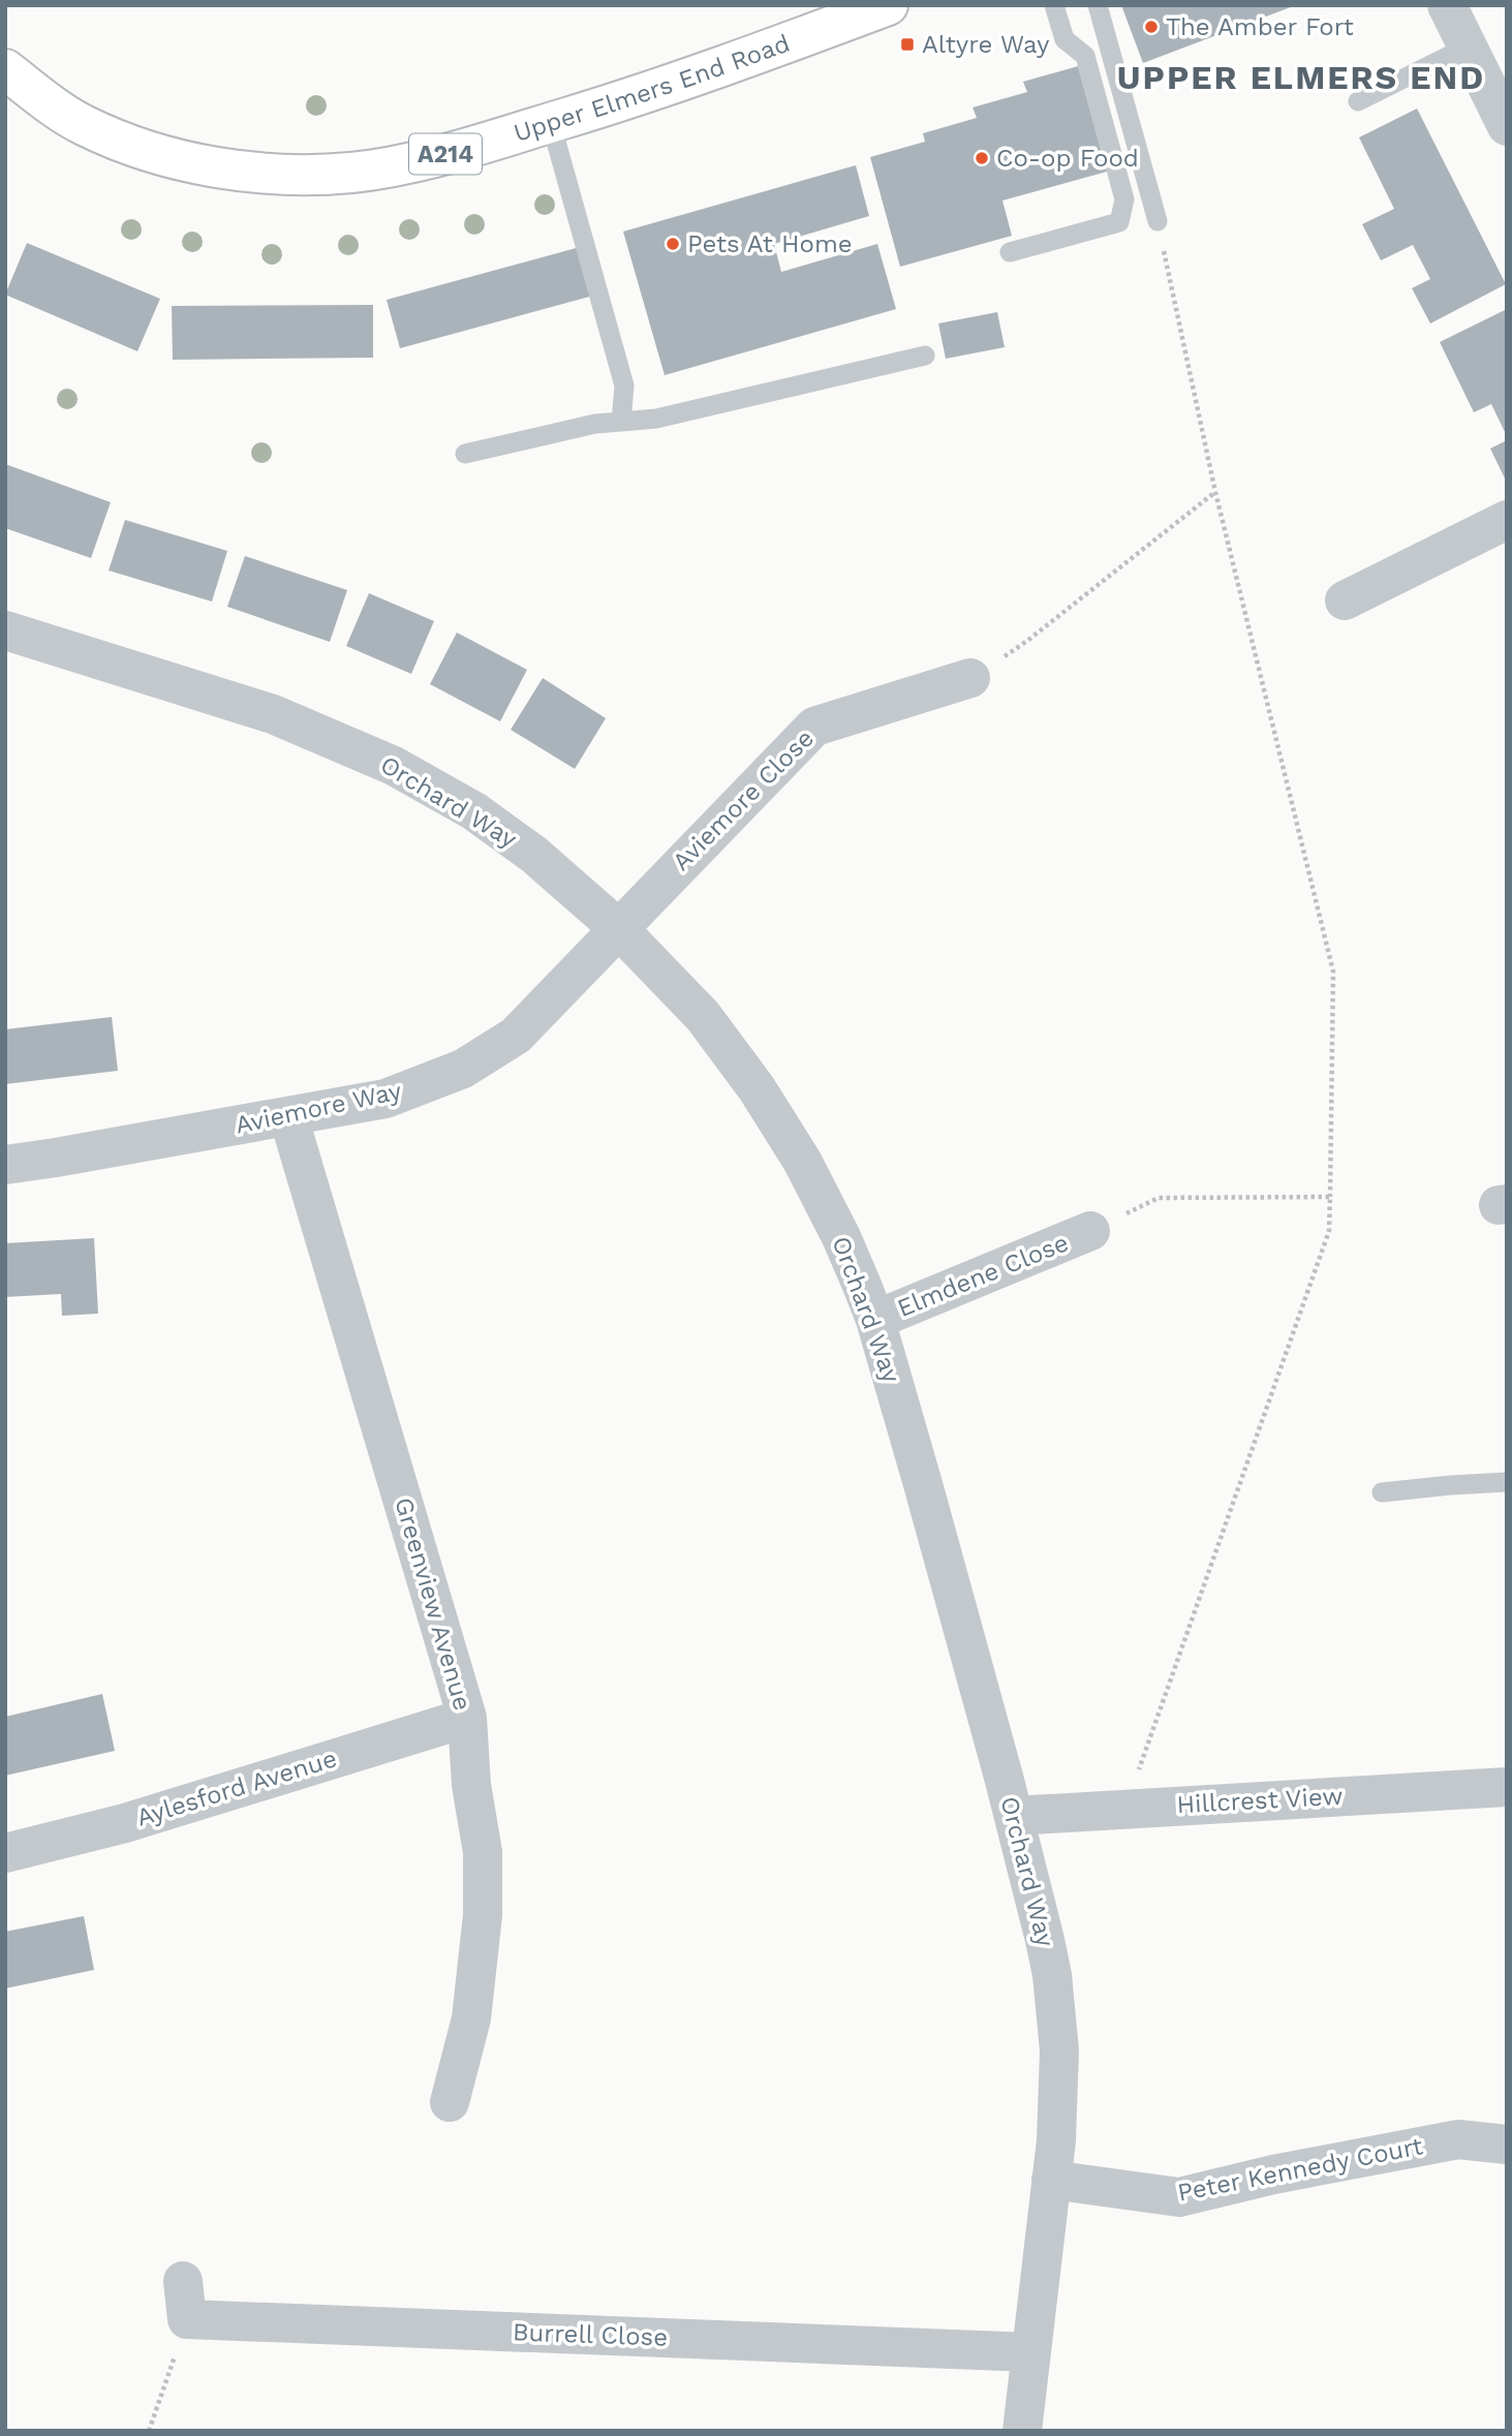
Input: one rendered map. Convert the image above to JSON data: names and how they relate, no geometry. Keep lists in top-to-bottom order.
{
  "streets": {
    "main road": ["Upper Elmers End Road", "A214"],
    "street": [
      "Aviemore Close",
      "Orchard Way",
      "Aviemore Way",
      "Elmdene Close",
      "Greenview Avenue",
      "Aylesford Avenue",
      "Hillcrest View",
      "Peter Kennedy Court",
      "Burrell Close"
    ]
  },
  "crossings": [
    ["Aviemore Close", "Orchard Way"],
    ["Aviemore Close", "Aviemore Way"],
    ["Orchard Way", "Aviemore Way"],
    ["Orchard Way", "Elmdene Close"],
    ["Orchard Way", "Hillcrest View"],
    ["Orchard Way", "Peter Kennedy Court"],
    ["Orchard Way", "Burrell Close"],
    ["Aviemore Way", "Greenview Avenue"],
    ["Greenview Avenue", "Aylesford Avenue"]
  ],
  "districts": ["UPPER ELMERS END"],
  "places": {
    "other": ["The Amber Fort", "Co-op Food", "Pets At Home"],
    "transit": ["Altyre Way"]
  }
}
